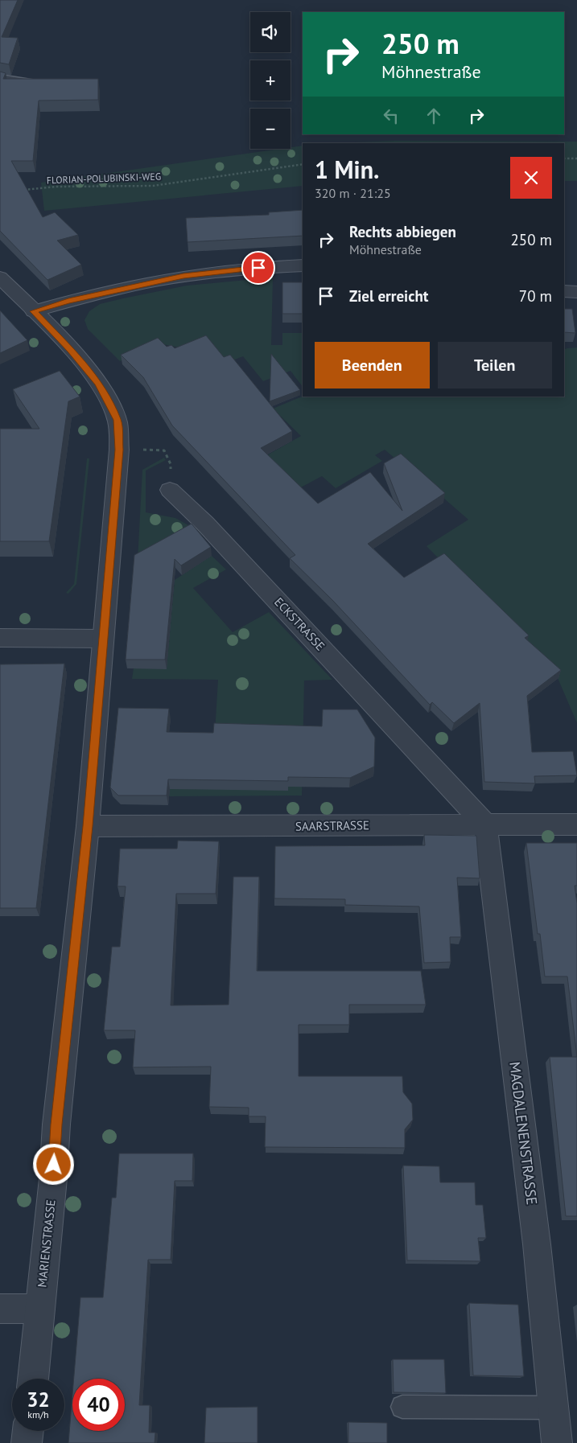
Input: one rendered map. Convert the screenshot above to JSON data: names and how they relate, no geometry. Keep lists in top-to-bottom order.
{
  "streets": {
    "street": [
      "ECKSTRASSE",
      "SAARSTRASSE",
      "MAGDALENENSTRASSE",
      "MARIENSTRASSE"
    ],
    "path": ["FLORIAN-POLUBINSKI-WEG"]
  },
  "crossings": [
    ["ECKSTRASSE", "SAARSTRASSE"],
    ["ECKSTRASSE", "MAGDALENENSTRASSE"],
    ["SAARSTRASSE", "MAGDALENENSTRASSE"],
    ["SAARSTRASSE", "MARIENSTRASSE"]
  ],
  "page": {
    "map_buttons": ["+", "−"],
    "turn": ["250 m", "Möhnestraße"],
    "heading": ["1 Min.", "320 m · 21:25"],
    "list": [
      {
        "name": "Rechts abbiegen",
        "note": "Möhnestraße",
        "value": "250 m"
      },
      {
        "name": "Ziel erreicht",
        "value": "70 m"
      }
    ],
    "buttons": ["Beenden", "Teilen"],
    "speed": "32 km/h",
    "limit": "40"
  }
}
